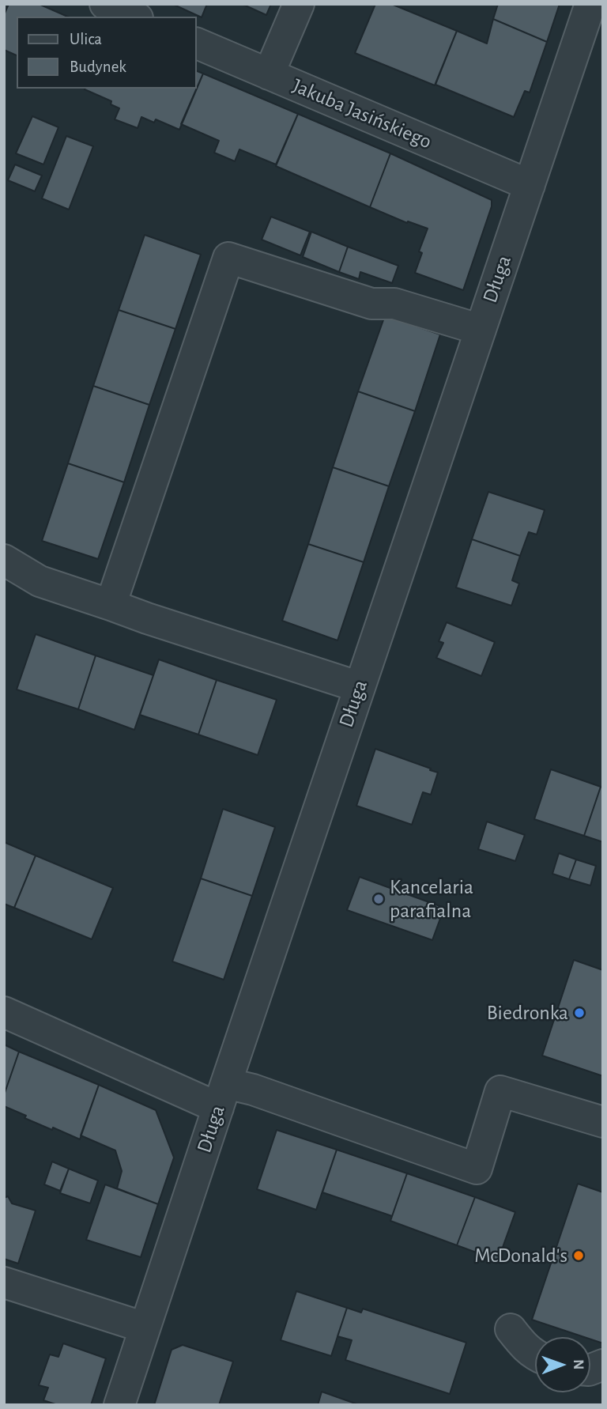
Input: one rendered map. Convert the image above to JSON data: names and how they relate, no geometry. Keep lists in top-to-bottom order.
{
  "streets": {
    "street": ["Jakuba Jasińskiego", "Długa"]
  },
  "crossings": [
    ["Jakuba Jasińskiego", "Długa"]
  ],
  "places": ["Kancelaria parafialna", "Biedronka", "McDonald's"],
  "legend": ["Ulica", "Budynek"],
  "north": "right"
}
